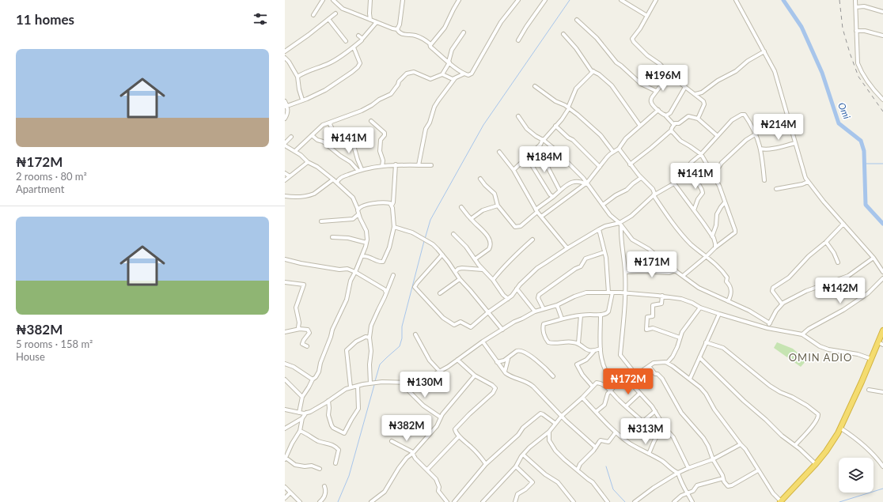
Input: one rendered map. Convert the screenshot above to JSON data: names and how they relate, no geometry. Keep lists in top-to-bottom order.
{
  "districts": ["OMIN ADIO"],
  "water": ["Omi"],
  "page": {
    "heading": "11 homes",
    "list": [
      {
        "name": "₦172M",
        "note": "2 rooms · 80 m² · Apartment"
      },
      {
        "name": "₦382M",
        "note": "5 rooms · 158 m² · House"
      }
    ],
    "price": [
      "₦196M",
      "₦214M",
      "₦141M",
      "₦184M",
      "₦141M",
      "₦171M",
      "₦142M",
      "₦172M",
      "₦130M",
      "₦382M",
      "₦313M"
    ]
  }
}
